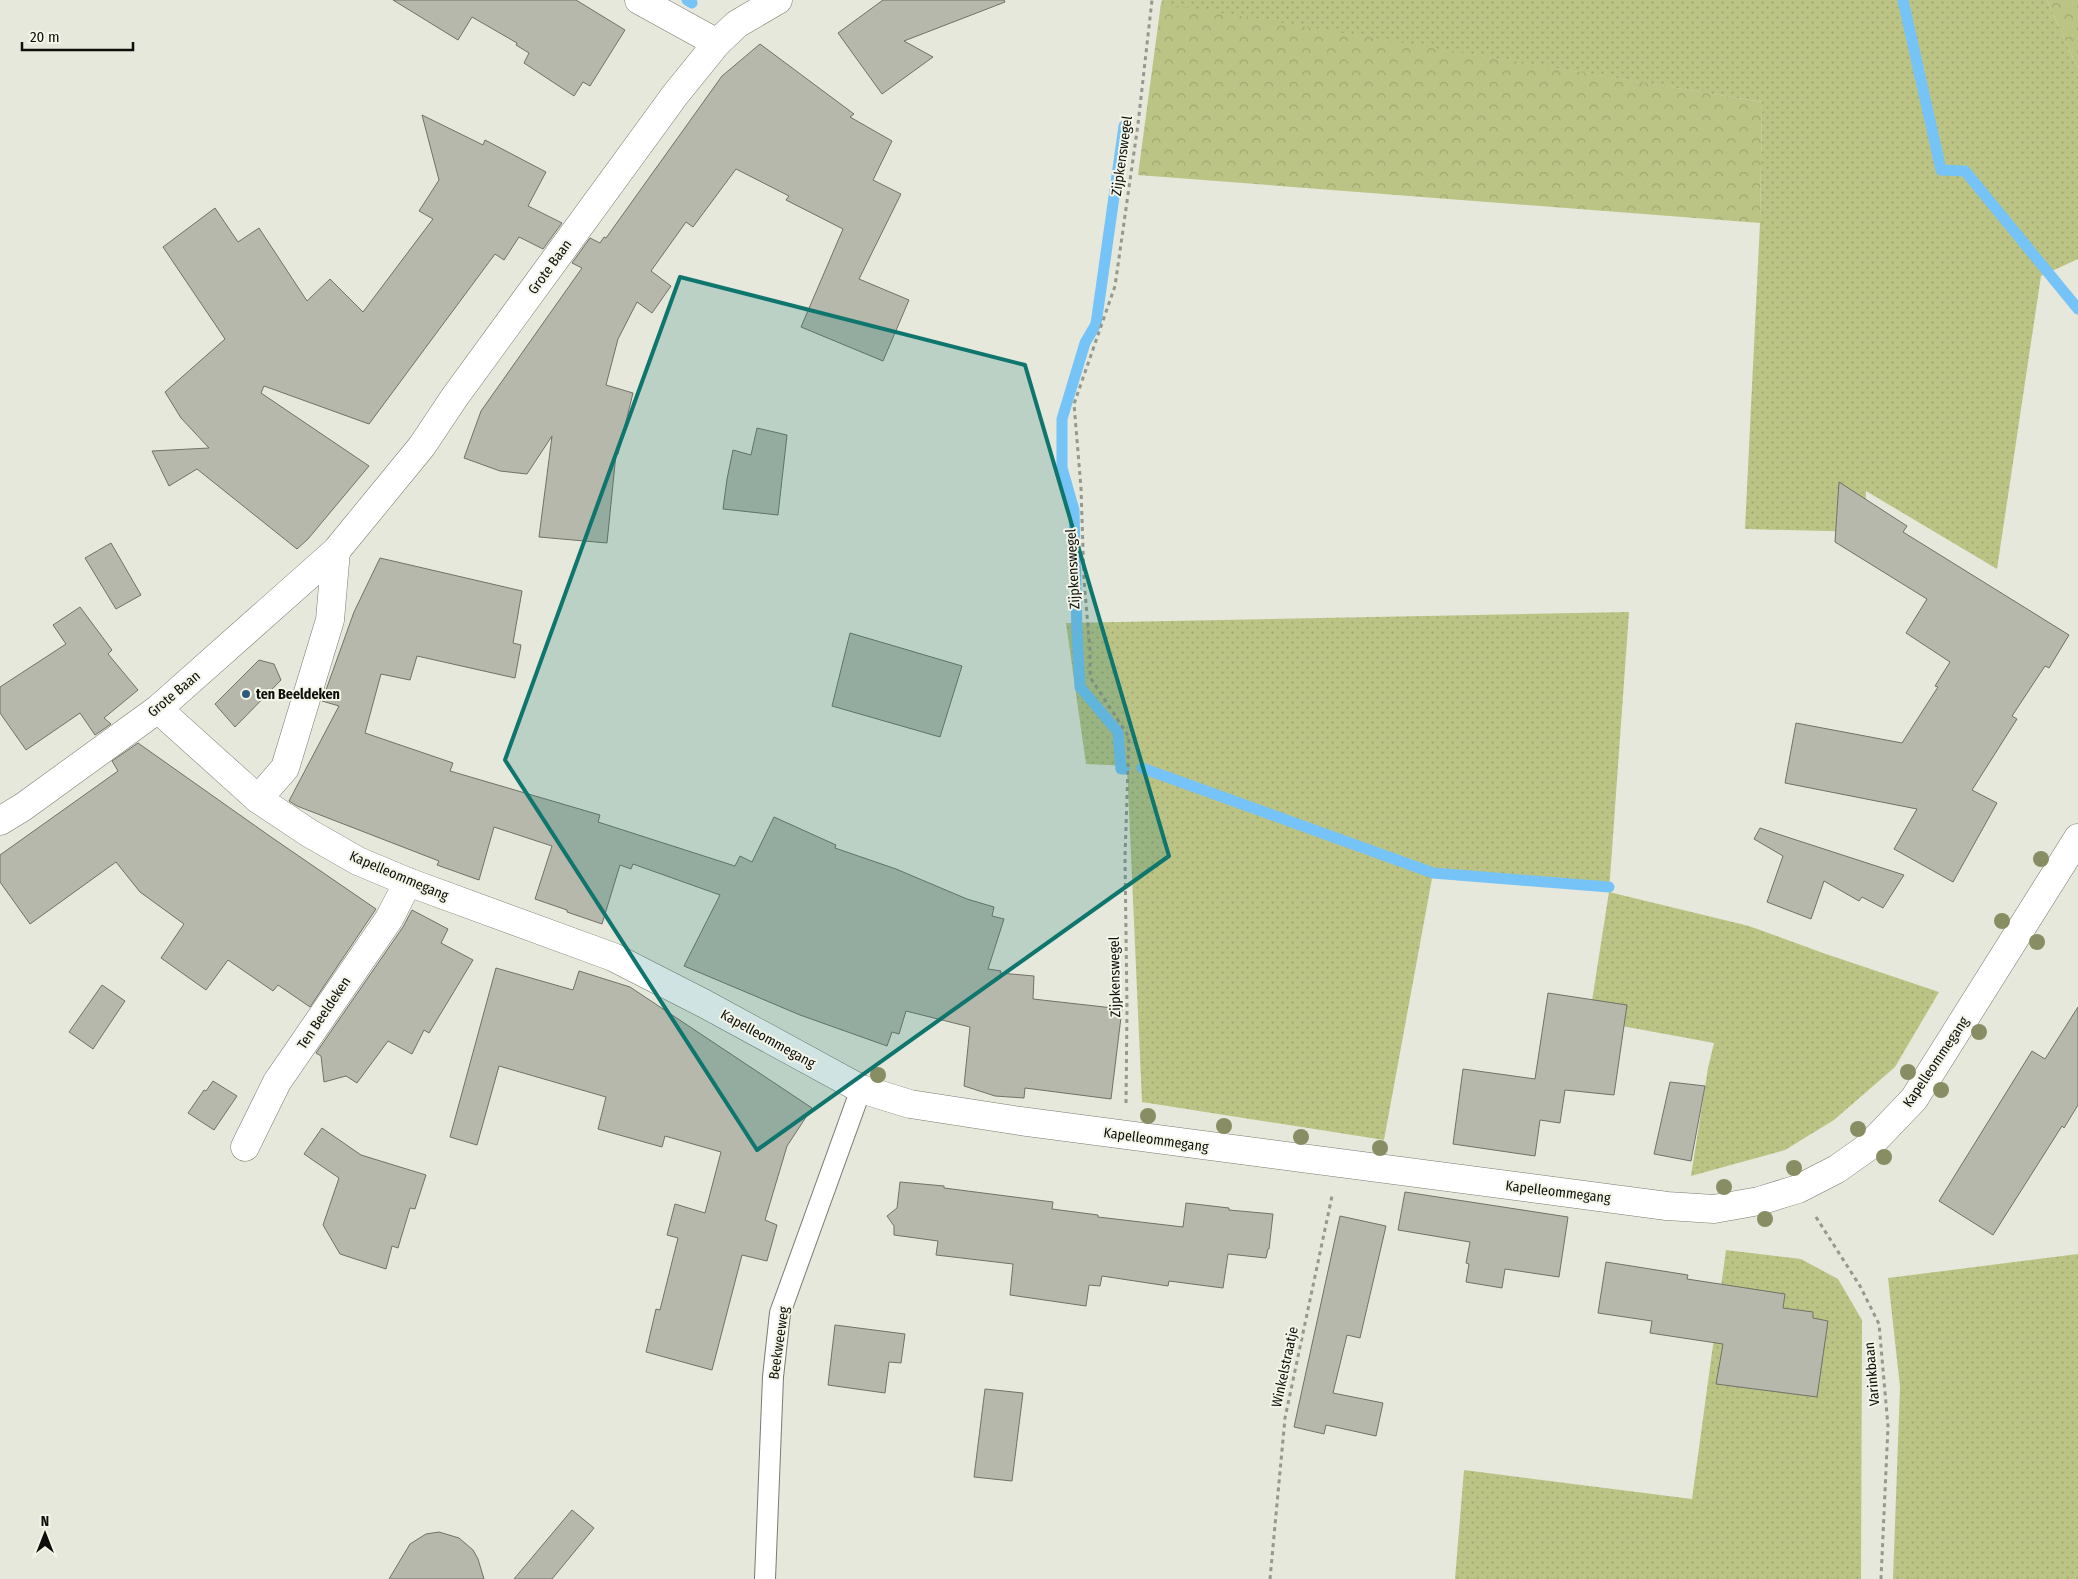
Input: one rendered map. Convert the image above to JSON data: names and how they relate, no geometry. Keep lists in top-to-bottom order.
{
  "streets": {
    "street": ["Grote Baan", "Kapelleommegang", "Ten Beeldeken"],
    "lane": ["Beekweeweg"],
    "path": ["Zijpkenswegel", "Winkelstraatje", "Varinkbaan"]
  },
  "crossings": [
    ["Zijpkenswegel", "Kapelleommegang"],
    ["Grote Baan", "Kapelleommegang"],
    ["Kapelleommegang", "Ten Beeldeken"],
    ["Kapelleommegang", "Beekweeweg"],
    ["Kapelleommegang", "Winkelstraatje"],
    ["Kapelleommegang", "Varinkbaan"]
  ],
  "places": ["ten Beeldeken"],
  "scale_bar": "20 m",
  "north": "top"
}
